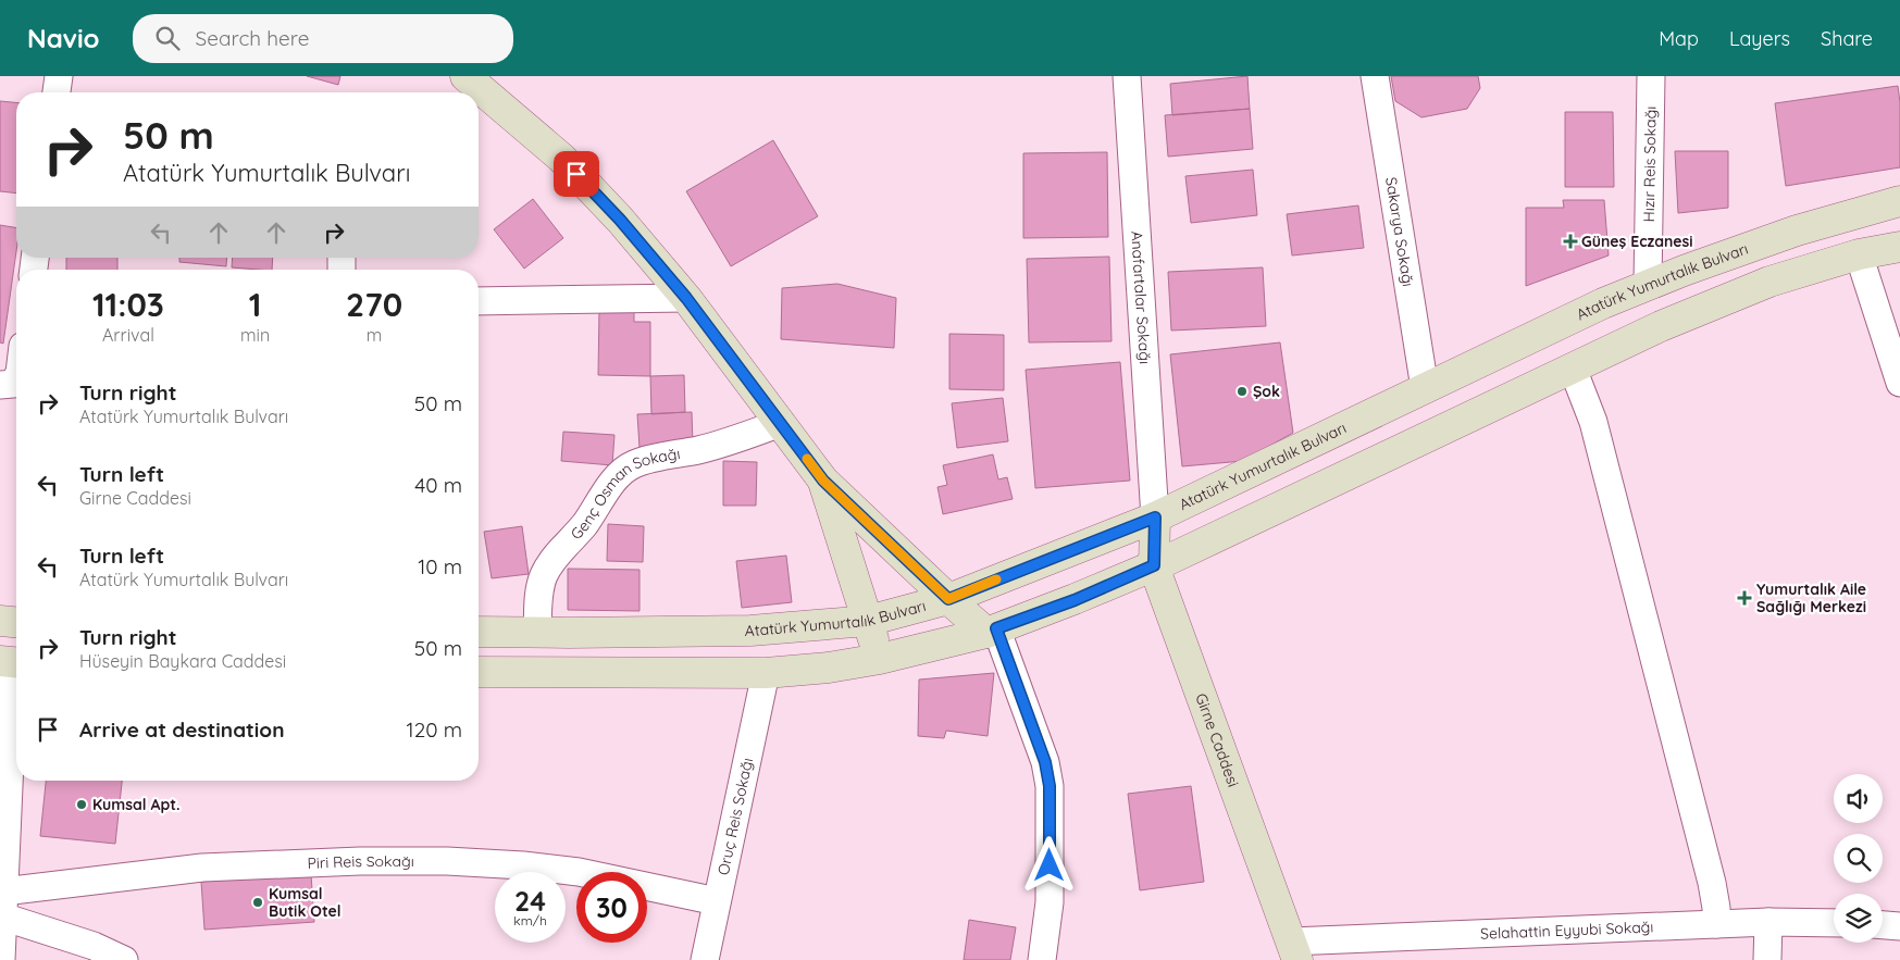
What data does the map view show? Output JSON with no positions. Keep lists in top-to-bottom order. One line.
{"streets":{"street":["Hızır Reis Sokağı","Sakarya Sokağı","Atatürk Yumurtalık Bulvarı","Anafartalar Sokağı","Genç Osman Sokağı","Girne Caddesi","Oruç Reis Sokağı","Piri Reis Sokağı","Selahattin Eyyubi Sokağı"]},"crossings":[["Hızır Reis Sokağı","Atatürk Yumurtalık Bulvarı"],["Sakarya Sokağı","Atatürk Yumurtalık Bulvarı"],["Atatürk Yumurtalık Bulvarı","Anafartalar Sokağı"],["Atatürk Yumurtalık Bulvarı","Genç Osman Sokağı"],["Atatürk Yumurtalık Bulvarı","Girne Caddesi"],["Anafartalar Sokağı","Girne Caddesi"],["Girne Caddesi","Selahattin Eyyubi Sokağı"],["Oruç Reis Sokağı","Piri Reis Sokağı"]],"places":{"health":["Güneş Eczanesi","Yumurtalık Aile Sağlığı Merkezi"],"other":["Şok","Kumsal Apt.","Kumsal Butik Otel"]},"page":{"header":"Navio","search":"Search here","nav":["Map","Layers","Share"],"turn":["50 m","Atatürk Yumurtalık Bulvarı"],"eta":["11:03","Arrival","1","min","270","m"],"list":[{"name":"Turn right","note":"Atatürk Yumurtalık Bulvarı","value":"50 m"},{"name":"Turn left","note":"Girne Caddesi","value":"40 m"},{"name":"Turn left","note":"Atatürk Yumurtalık Bulvarı","value":"10 m"},{"name":"Turn right","note":"Hüseyin Baykara Caddesi","value":"50 m"},{"name":"Arrive at destination","value":"120 m"}],"speed":"24 km/h","limit":"30"}}
